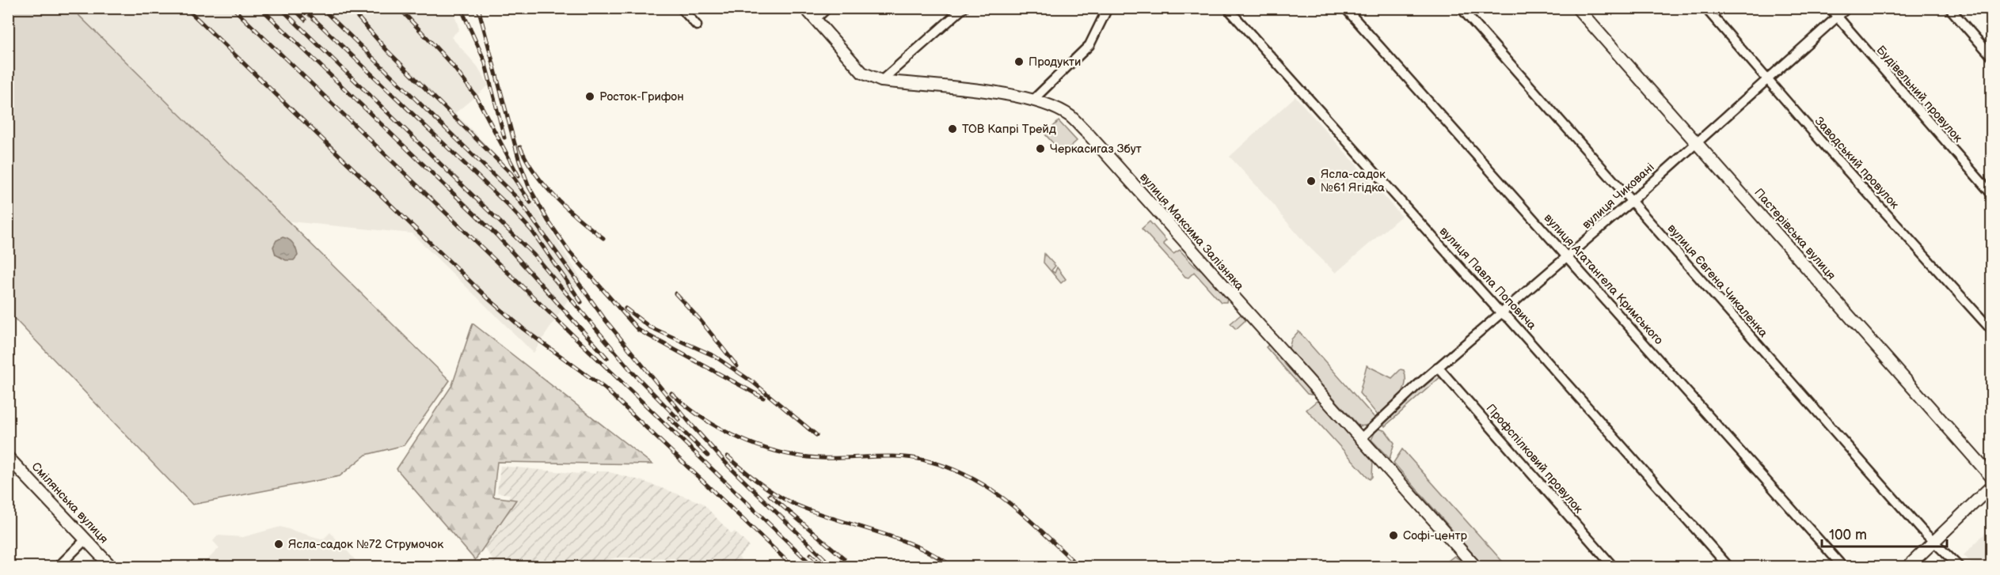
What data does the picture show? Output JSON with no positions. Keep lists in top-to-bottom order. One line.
{"streets":{"main road":["вулиця Максима Залізняка","Пастерівська вулиця","Смілянська вулиця"],"street":["Будівельний провулок","Заводський провулок","вулиця Чиковані","вулиця Павла Поповича","вулиця Агатангела Кримського","вулиця Євгена Чикаленка","Профспілковий провулок"]},"crossings":[["Будівельний провулок","вулиця Чиковані"],["Заводський провулок","вулиця Чиковані"],["вулиця Чиковані","вулиця Максима Залізняка"],["вулиця Чиковані","Пастерівська вулиця"],["вулиця Чиковані","вулиця Павла Поповича"],["вулиця Чиковані","вулиця Агатангела Кримського"],["вулиця Чиковані","вулиця Євгена Чикаленка"],["вулиця Чиковані","Профспілковий провулок"]],"places":["Продукти","Росток-Грифон","ТОВ Капрі Трейд","Черкасигаз Збут","Ясла-садок №61 Ягідка","Софі-центр","Ясла-садок №72 Струмочок"],"scale_bar":"100 m"}
